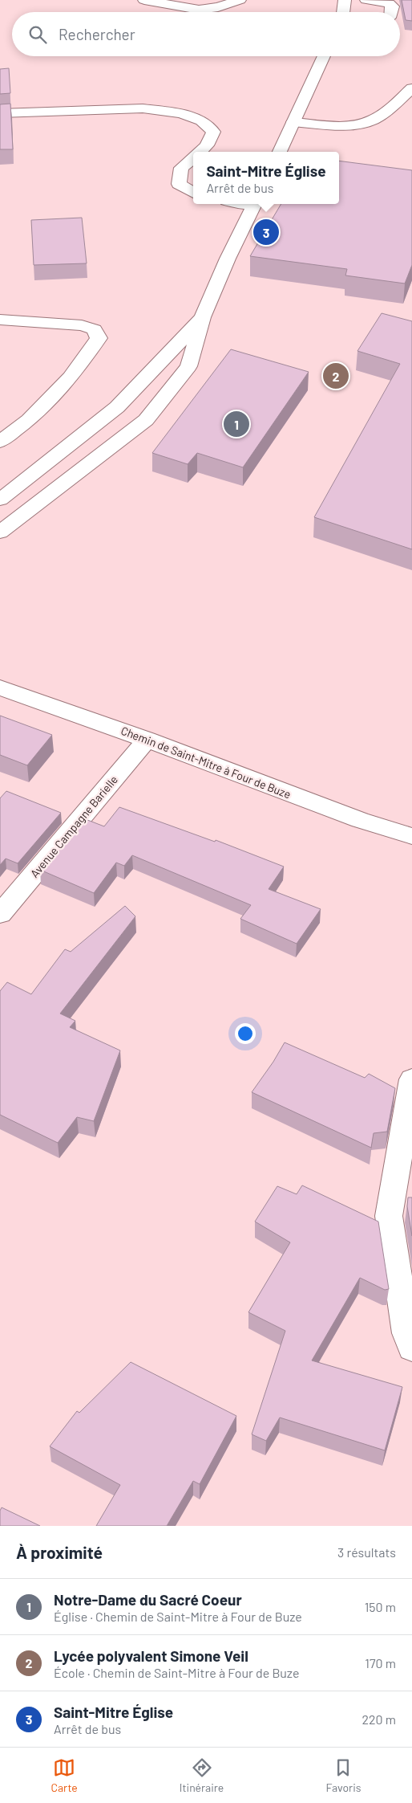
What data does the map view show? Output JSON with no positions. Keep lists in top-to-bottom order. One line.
{"streets":{"street":["Chemin de Saint-Mitre à Four de Buze","Avenue Campagne Barielle"]},"crossings":[["Chemin de Saint-Mitre à Four de Buze","Avenue Campagne Barielle"]],"page":{"search":"Rechercher","popup":["Saint-Mitre Église","Arrêt de bus"],"pins":["3","2","1"],"heading":["À proximité","3 résultats"],"list":[{"mark":"1","name":"Notre-Dame du Sacré Coeur","note":"Église · Chemin de Saint-Mitre à Four de Buze","value":"150 m"},{"mark":"2","name":"Lycée polyvalent Simone Veil","note":"École · Chemin de Saint-Mitre à Four de Buze","value":"170 m"},{"mark":"3","name":"Saint-Mitre Église","note":"Arrêt de bus","value":"220 m"}],"nav":["Carte","Itinéraire","Favoris"]}}
